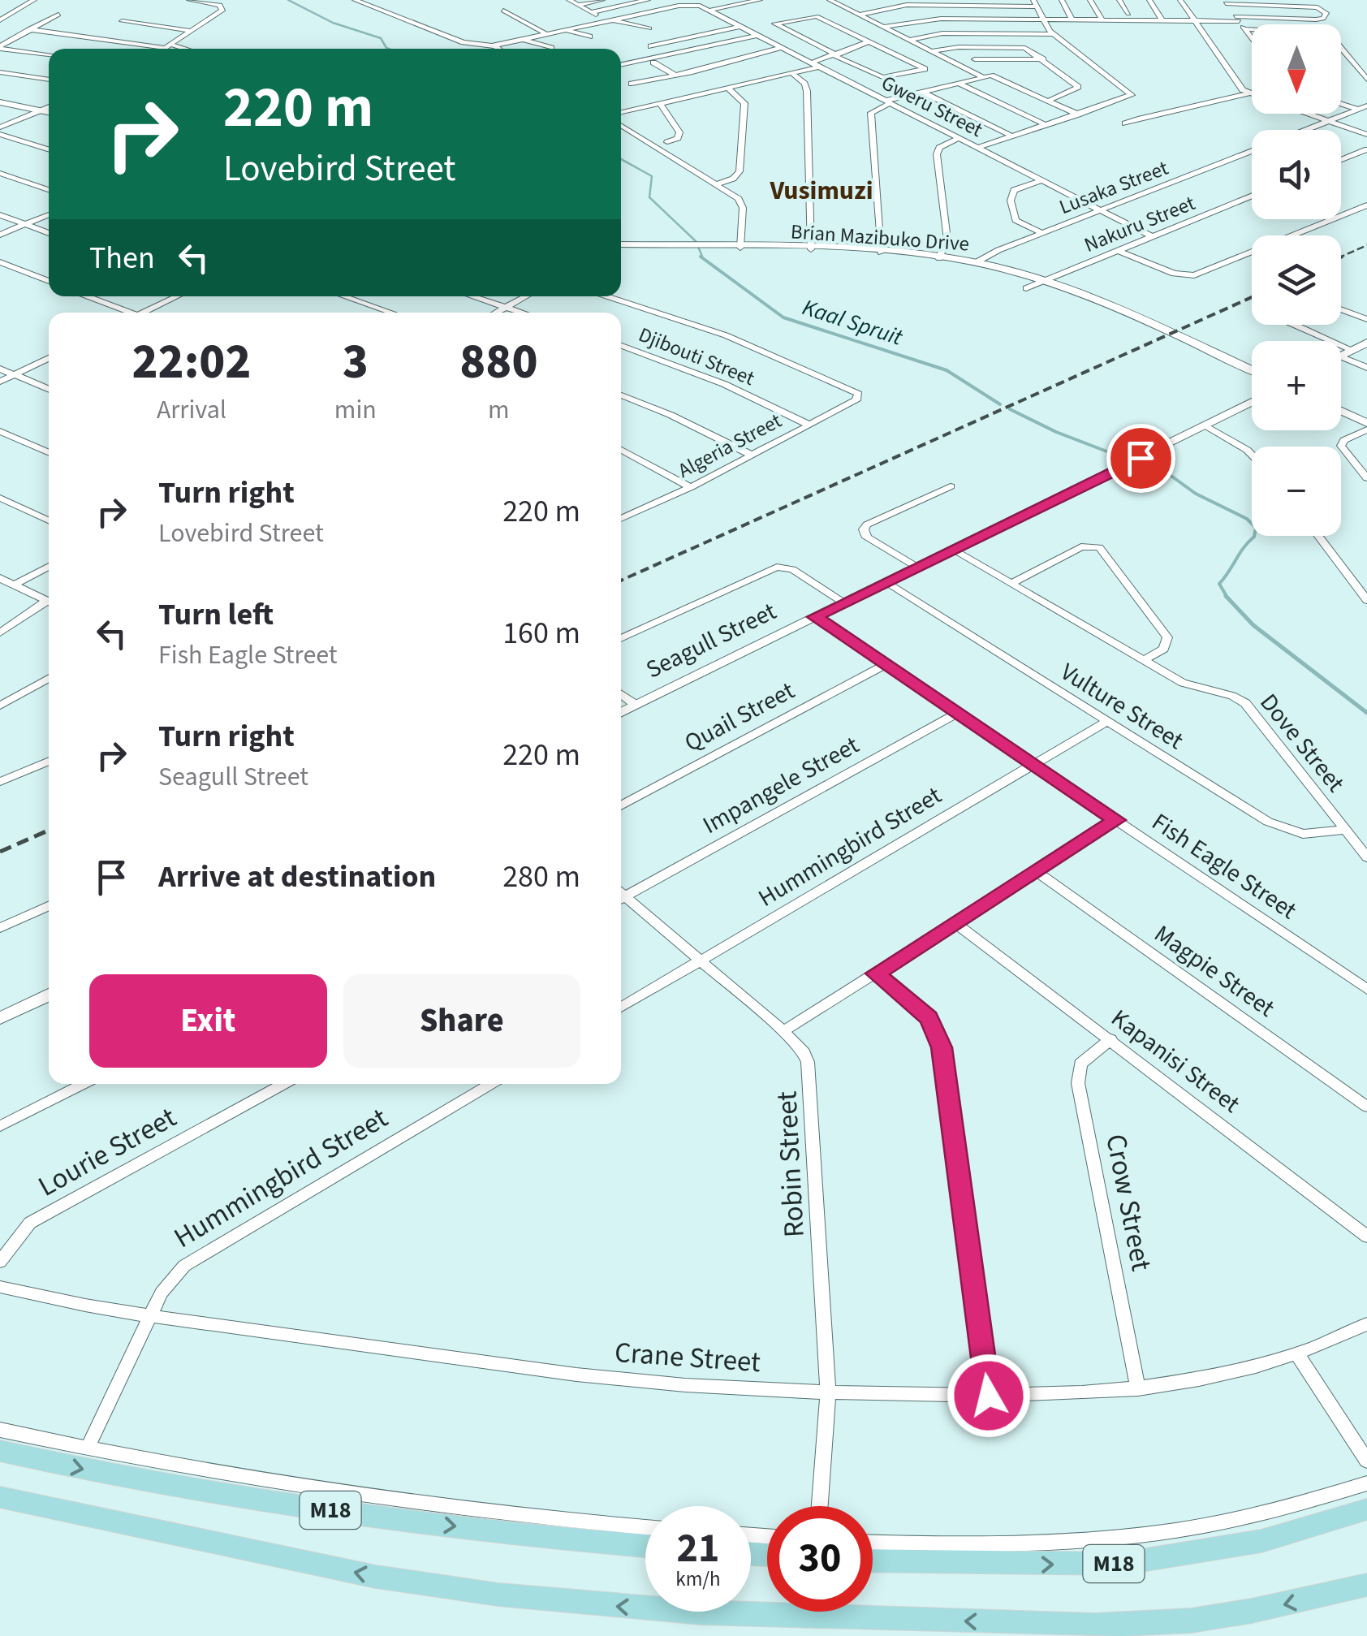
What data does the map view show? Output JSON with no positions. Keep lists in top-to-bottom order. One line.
{"streets":{"main road":["M18"],"street":["Gweru Street","Lusaka Street","Nakuru Street","Brian Mazibuko Drive","Djibouti Street","Algeria Street","Seagull Street","Vulture Street","Quail Street","Dove Street","Impangele Street","Hummingbird Street","Fish Eagle Street","Magpie Street","Kapanisi Street","Lourie Street","Robin Street","Crow Street","Crane Street"]},"crossings":[["Gweru Street","Lusaka Street"],["Gweru Street","Nakuru Street"],["Lusaka Street","Brian Mazibuko Drive"],["Nakuru Street","Brian Mazibuko Drive"],["Djibouti Street","Algeria Street"],["Seagull Street","Vulture Street"],["Seagull Street","Dove Street"],["Seagull Street","Fish Eagle Street"],["Vulture Street","Dove Street"],["Vulture Street","Hummingbird Street"],["Quail Street","Fish Eagle Street"],["Impangele Street","Fish Eagle Street"],["Hummingbird Street","Fish Eagle Street"],["Hummingbird Street","Robin Street"],["Hummingbird Street","Crane Street"],["Kapanisi Street","Crow Street"],["Robin Street","Crane Street"],["Crow Street","Crane Street"]],"districts":["Vusimuzi"],"water":["Kaal Spruit"],"north":"bottom","page":{"map_buttons":["+","−"],"turn":["220 m","Lovebird Street"],"then":"Then","eta":["22:02","Arrival","3","min","880","m"],"list":[{"name":"Turn right","note":"Lovebird Street","value":"220 m"},{"name":"Turn left","note":"Fish Eagle Street","value":"160 m"},{"name":"Turn right","note":"Seagull Street","value":"220 m"},{"name":"Arrive at destination","value":"280 m"}],"buttons":["Exit","Share"],"speed":"21 km/h","limit":"30"}}
